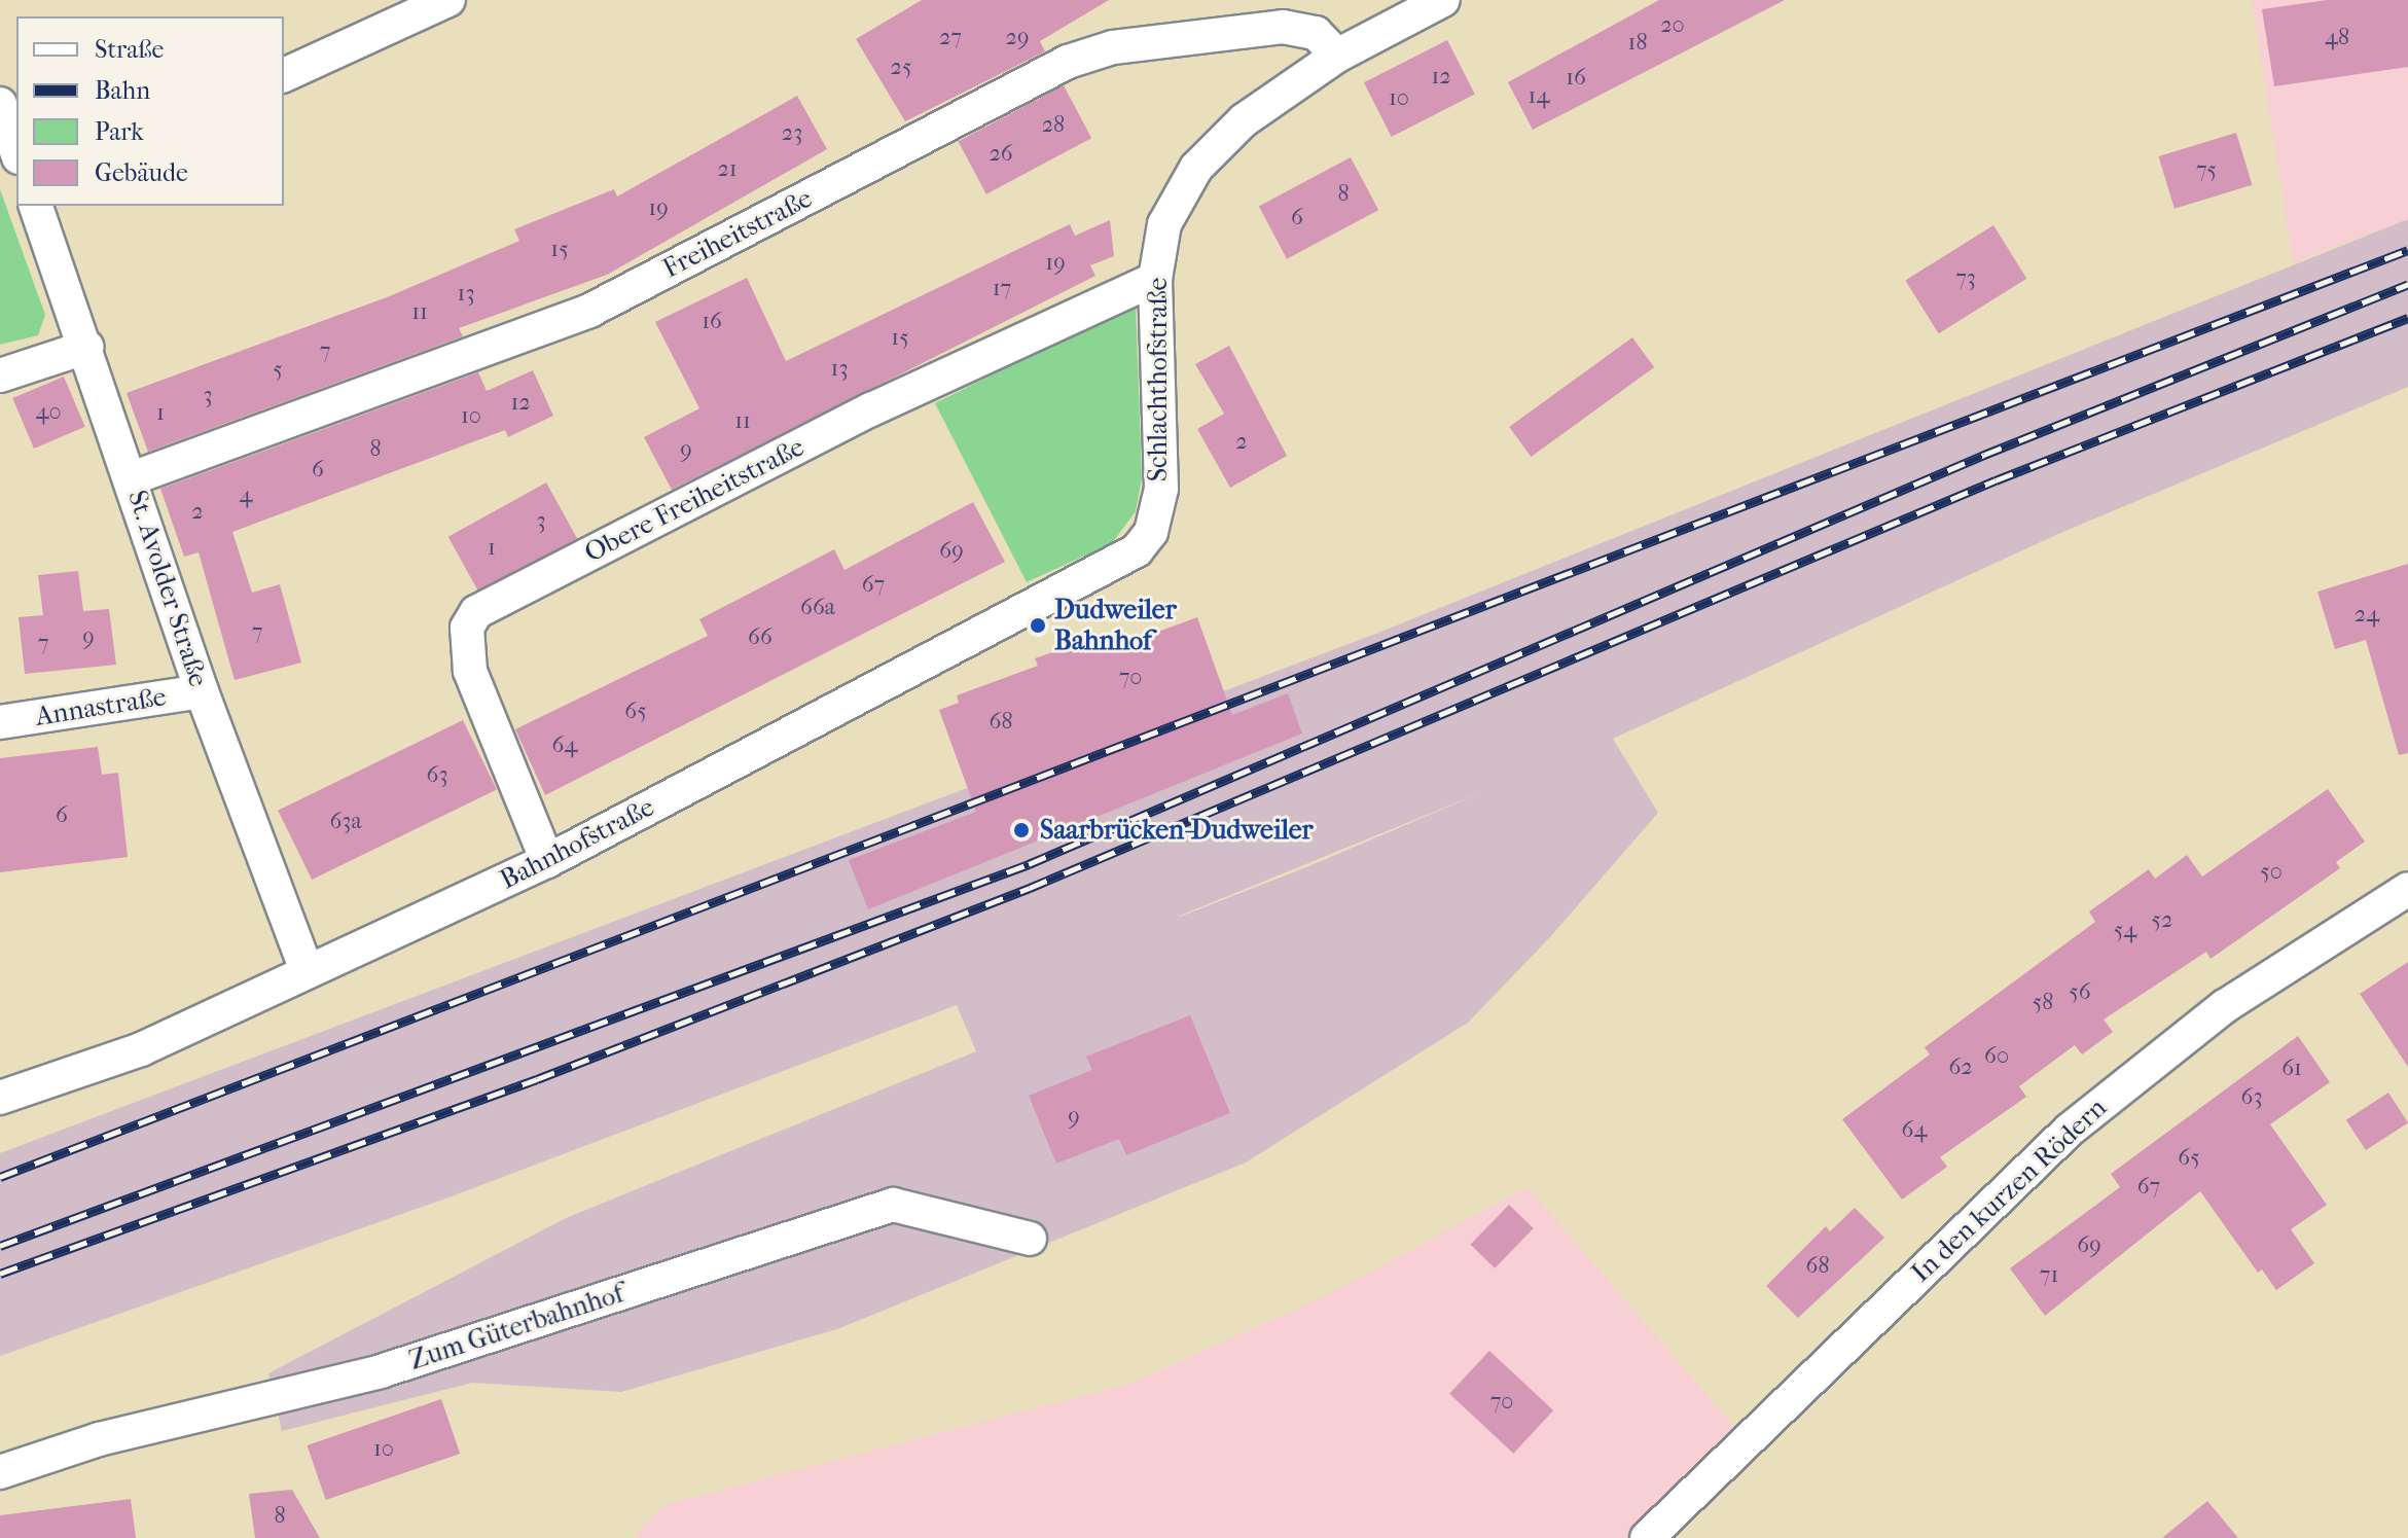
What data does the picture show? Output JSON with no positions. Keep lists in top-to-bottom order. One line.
{"streets":{"street":["Freiheitstraße","Schlachthofstraße","Obere Freiheitstraße","St. Avolder Straße","Annastraße","Bahnhofstraße","In den kurzen Rödern","Zum Güterbahnhof"]},"crossings":[["Freiheitstraße","Schlachthofstraße"],["Freiheitstraße","St. Avolder Straße"],["Schlachthofstraße","Obere Freiheitstraße"],["Schlachthofstraße","Bahnhofstraße"],["Obere Freiheitstraße","Bahnhofstraße"],["St. Avolder Straße","Annastraße"],["St. Avolder Straße","Bahnhofstraße"]],"places":["Dudweiler Bahnhof","Saarbrücken-Dudweiler"],"house_numbers":["20","27","29","48","18","25","12","16","14","10","28","23","26","21","75","8","19","6","15","19","73","17","13","11","16","15","7","13","5","3","12","40","1","10","11","2","8","9","6","4","2","3","1","69","67","66a","24","7","9","66","7","70","65","68","64","63","6","63a","50","52","54","56","58","60","62","61","63","9","64","65","67","69","68","71","70","10","8"],"legend":["Straße","Bahn","Park","Gebäude"]}
